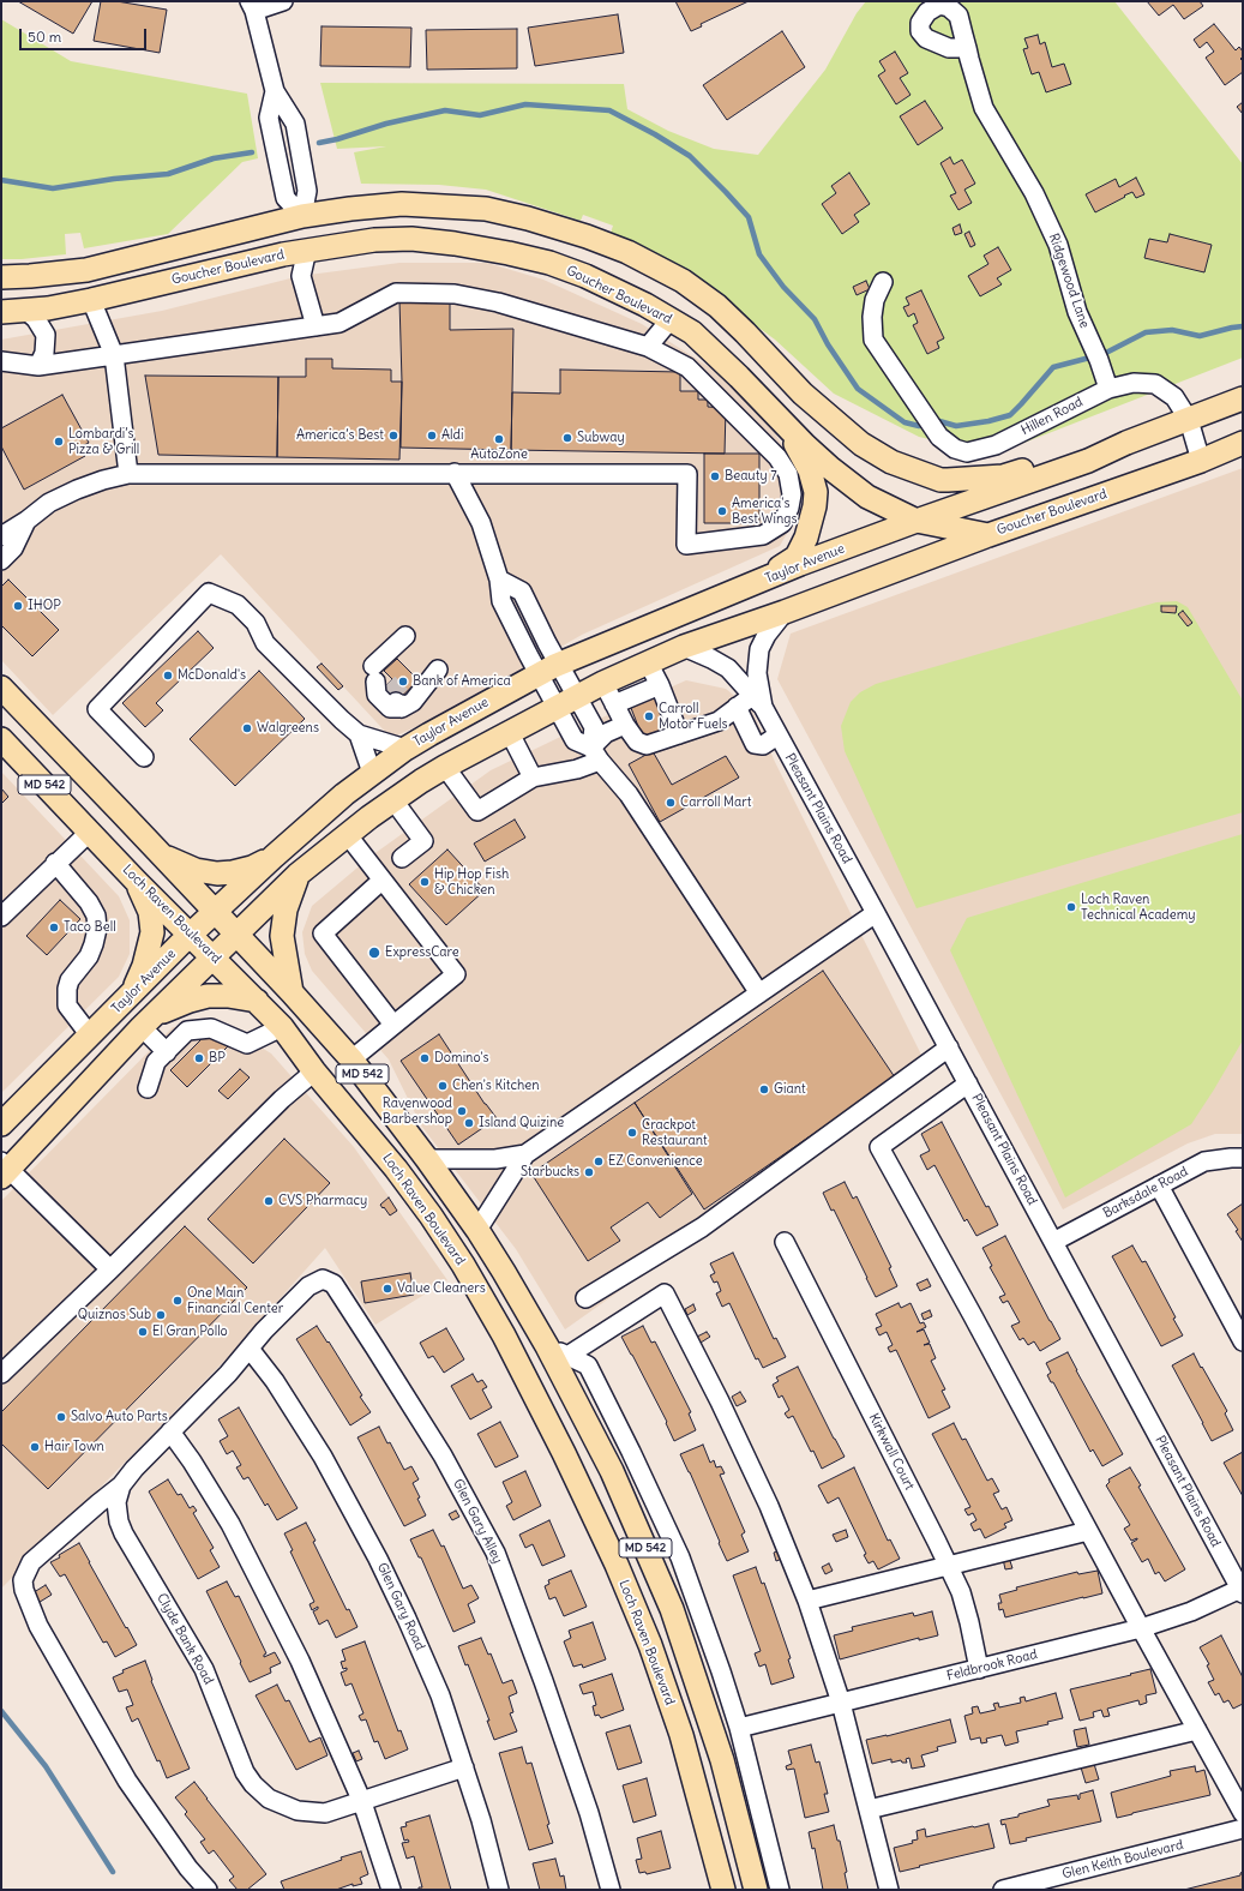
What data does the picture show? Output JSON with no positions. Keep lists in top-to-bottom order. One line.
{"streets":{"main road":["Goucher Boulevard","Taylor Avenue","MD 542","Loch Raven Boulevard"],"street":["Ridgewood Lane","Hillen Road","Pleasant Plains Road","Barksdale Road","Kirkwall Court","Glen Gary Alley","Glen Gary Road","Clyde Bank Road","Feldbrook Road","Glen Keith Boulevard"]},"crossings":[["Goucher Boulevard","Taylor Avenue"],["Ridgewood Lane","Hillen Road"],["Taylor Avenue","MD 542"],["Taylor Avenue","Loch Raven Boulevard"],["Pleasant Plains Road","Barksdale Road"],["Pleasant Plains Road","Feldbrook Road"],["Kirkwall Court","Feldbrook Road"],["Glen Gary Alley","Glen Gary Road"],["Glen Gary Alley","Clyde Bank Road"],["Glen Gary Road","Clyde Bank Road"]],"places":["America’s Best","Aldi","Subway","AutoZone","Lombardi’s Pizza & Grill","Beauty 7","America's Best Wings","IHOP","McDonald's","Bank of America","Carroll Motor Fuels","Walgreens","Carroll Mart","Hip Hop Fish & Chicken","Loch Raven Technical Academy","Taco Bell","ExpressCare","BP","Domino's","Chen's Kitchen","Giant","Ravenwood Barbershop","Island Quizine","Crackpot Restaurant","EZ Convenience","Starbucks","CVS Pharmacy","Value Cleaners","One Main Financial Center","Quiznos Sub","El Gran Pollo","Salvo Auto Parts","Hair Town"],"scale_bar":"50 m"}
